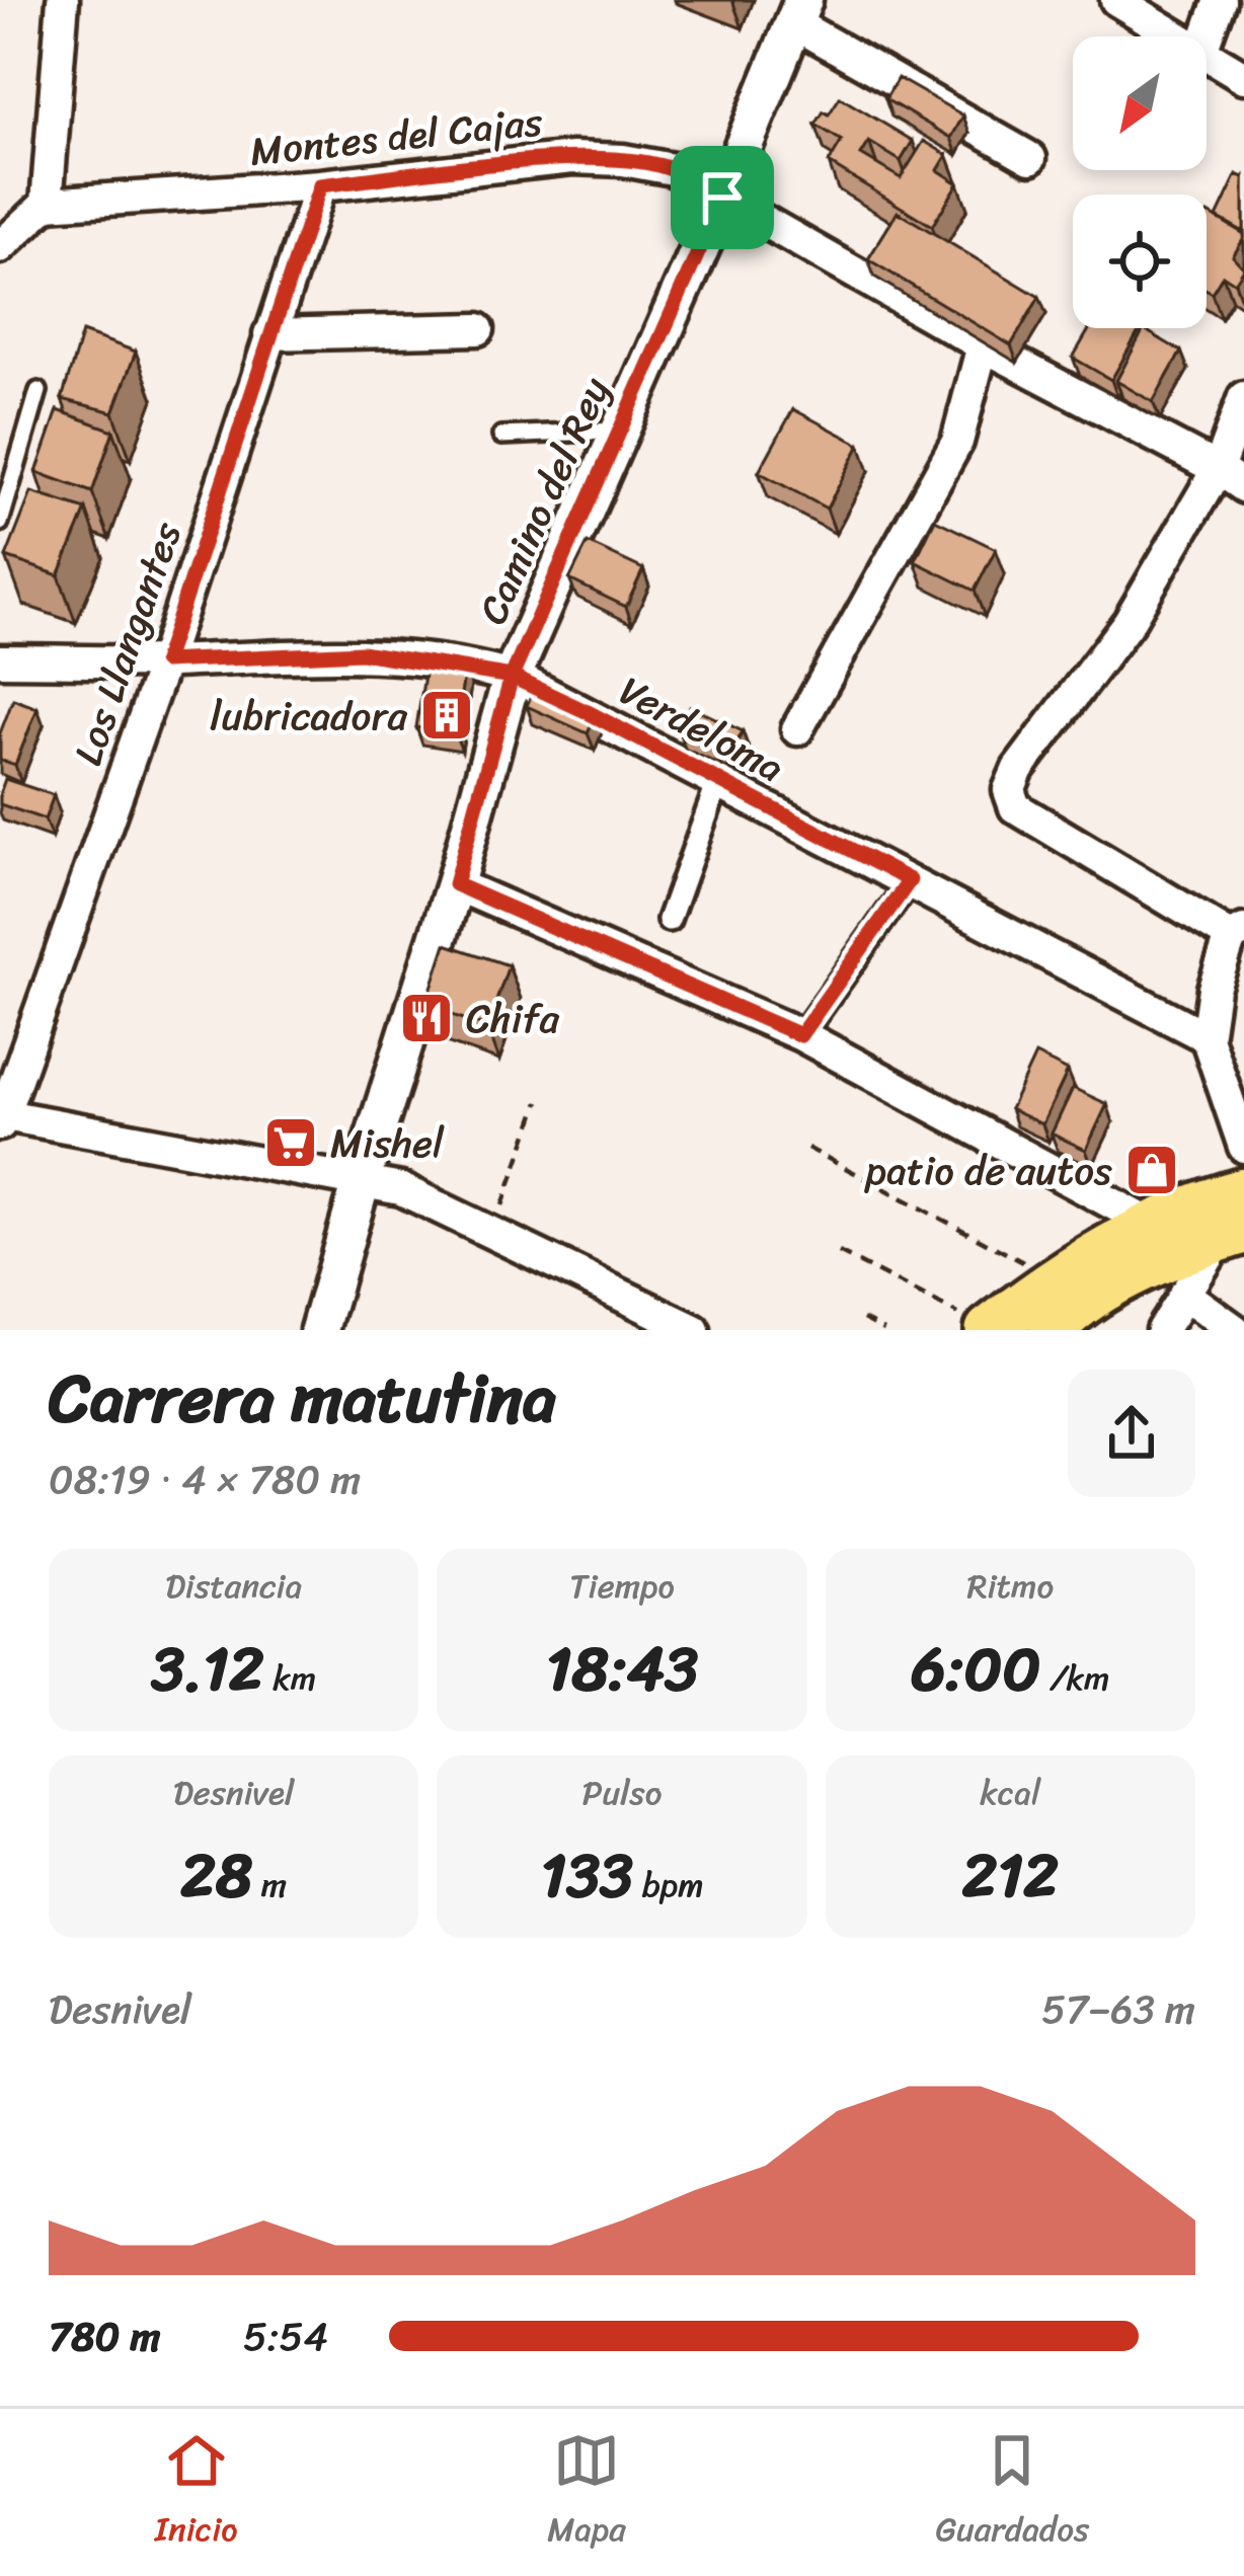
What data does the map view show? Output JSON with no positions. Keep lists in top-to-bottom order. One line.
{"streets":{"street":["Montes del Cajas","Camino del Rey","Los Llangantes","Verdeloma"]},"crossings":[["Montes del Cajas","Camino del Rey"],["Montes del Cajas","Los Llangantes"],["Camino del Rey","Verdeloma"],["Los Llangantes","Verdeloma"]],"places":{"building":["lubricadora"],"restaurant":["Chifa"],"supermarket":["Mishel"],"shop":["patio de autos"]},"north":"bottom left","page":{"heading":["Carrera matutina","08:19 · 4 × 780 m"],"stats":[["Distancia","3.12 km"],["Tiempo","18:43"],["Ritmo","6:00 /km"],["Desnivel","28 m"],["Pulso","133 bpm"],["kcal","212"]],"chart":["Desnivel","57–63 m"],"list":[{"name":"780 m","note":"5:54"}],"tabs":["Inicio","Mapa","Guardados"]}}
